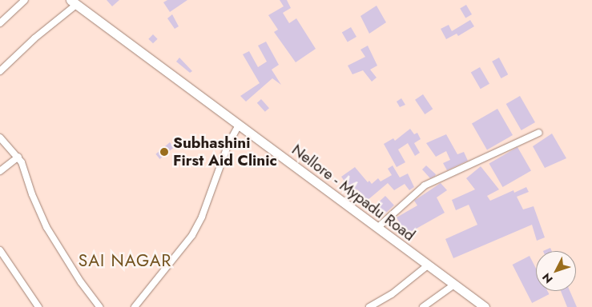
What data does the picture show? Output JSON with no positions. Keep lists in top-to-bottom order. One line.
{"streets":{"main road":["Nellore - Mypadu Road"]},"districts":["SAI NAGAR"],"places":["Subhashini First Aid Clinic"],"north":"bottom left"}
